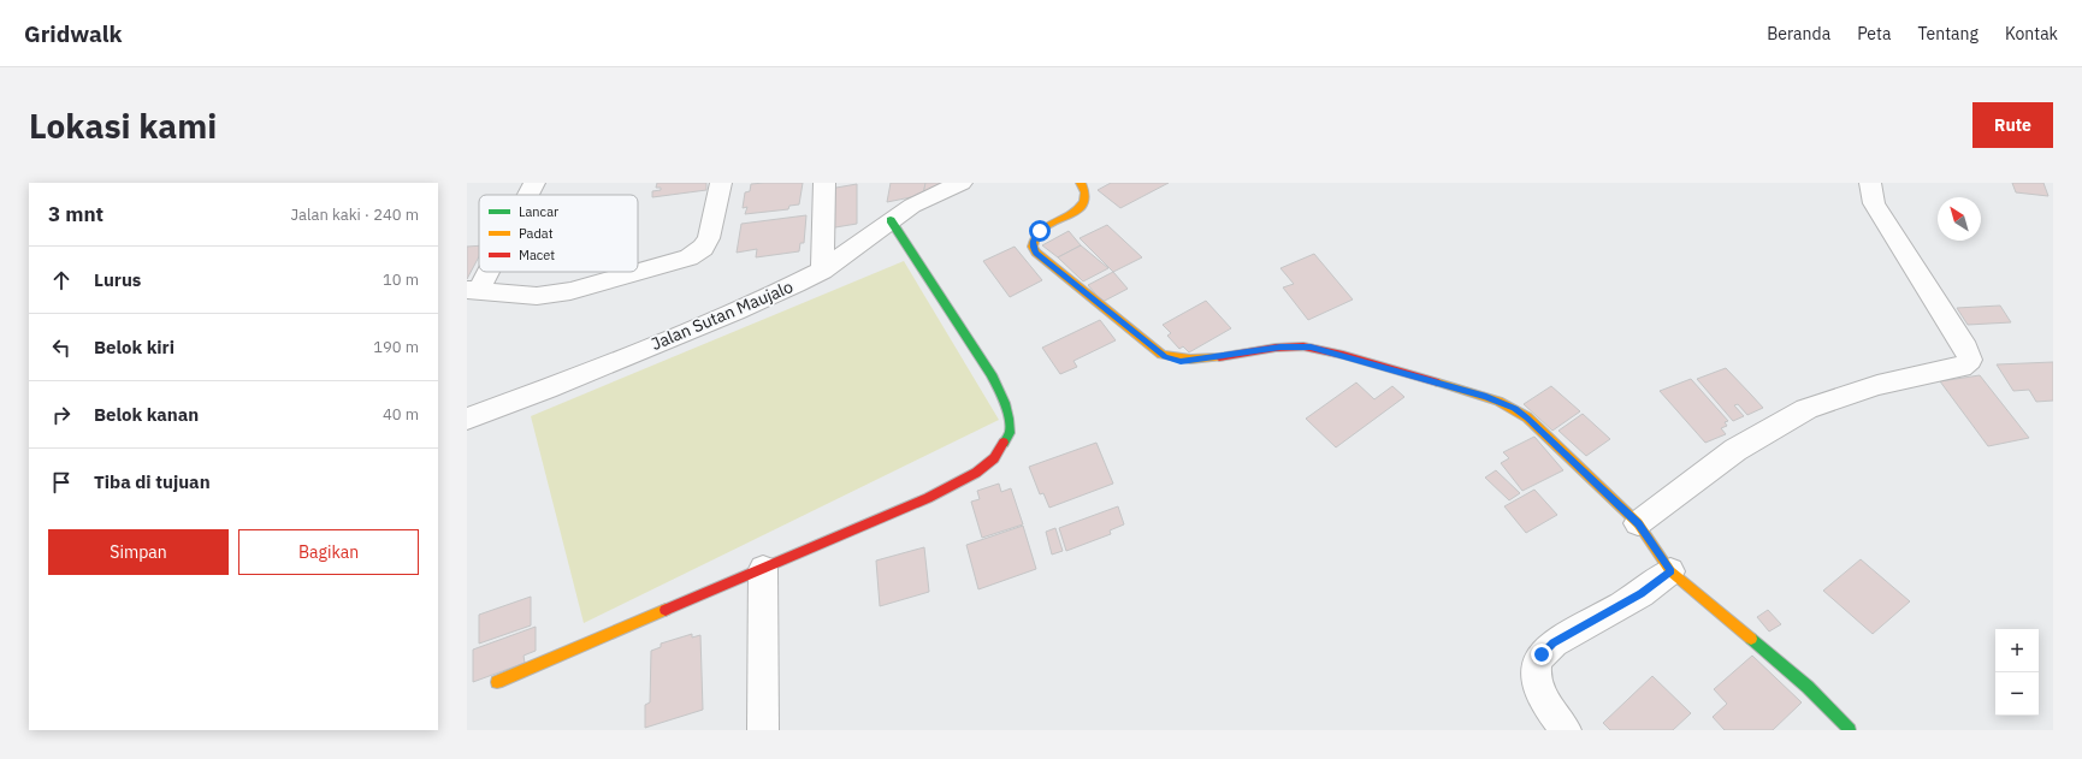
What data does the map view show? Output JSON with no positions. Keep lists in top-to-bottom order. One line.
{"streets":{"street":["Jalan Sutan Maujalo"]},"legend":["Lancar","Padat","Macet"],"north":"top left","page":{"header":"Gridwalk","nav":["Beranda","Peta","Tentang","Kontak"],"buttons":["Rute",["Simpan","Bagikan"]],"title":"Lokasi kami","heading":["3 mnt","Jalan kaki · 240 m"],"list":[["Lurus","10 m"],["Belok kiri","190 m"],["Belok kanan","40 m"],"Tiba di tujuan"],"map_buttons":["+","−"]}}
